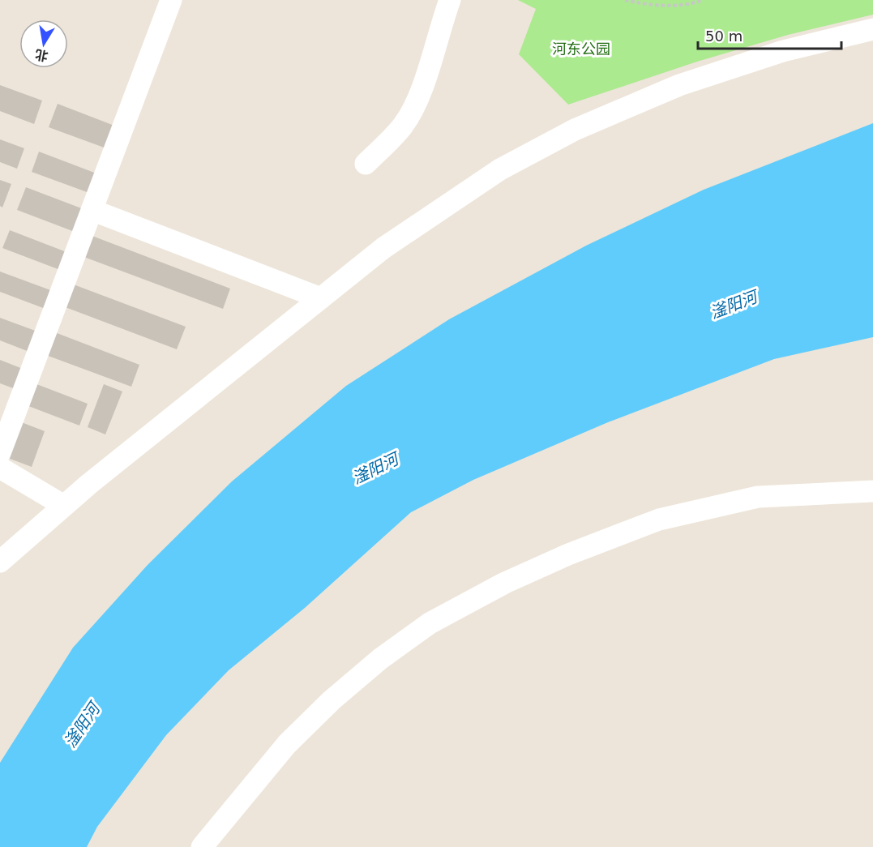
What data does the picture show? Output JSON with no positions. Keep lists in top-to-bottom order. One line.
{"water":["滏阳河"],"parks":["河东公园"],"scale_bar":"50 m","north":"bottom"}
